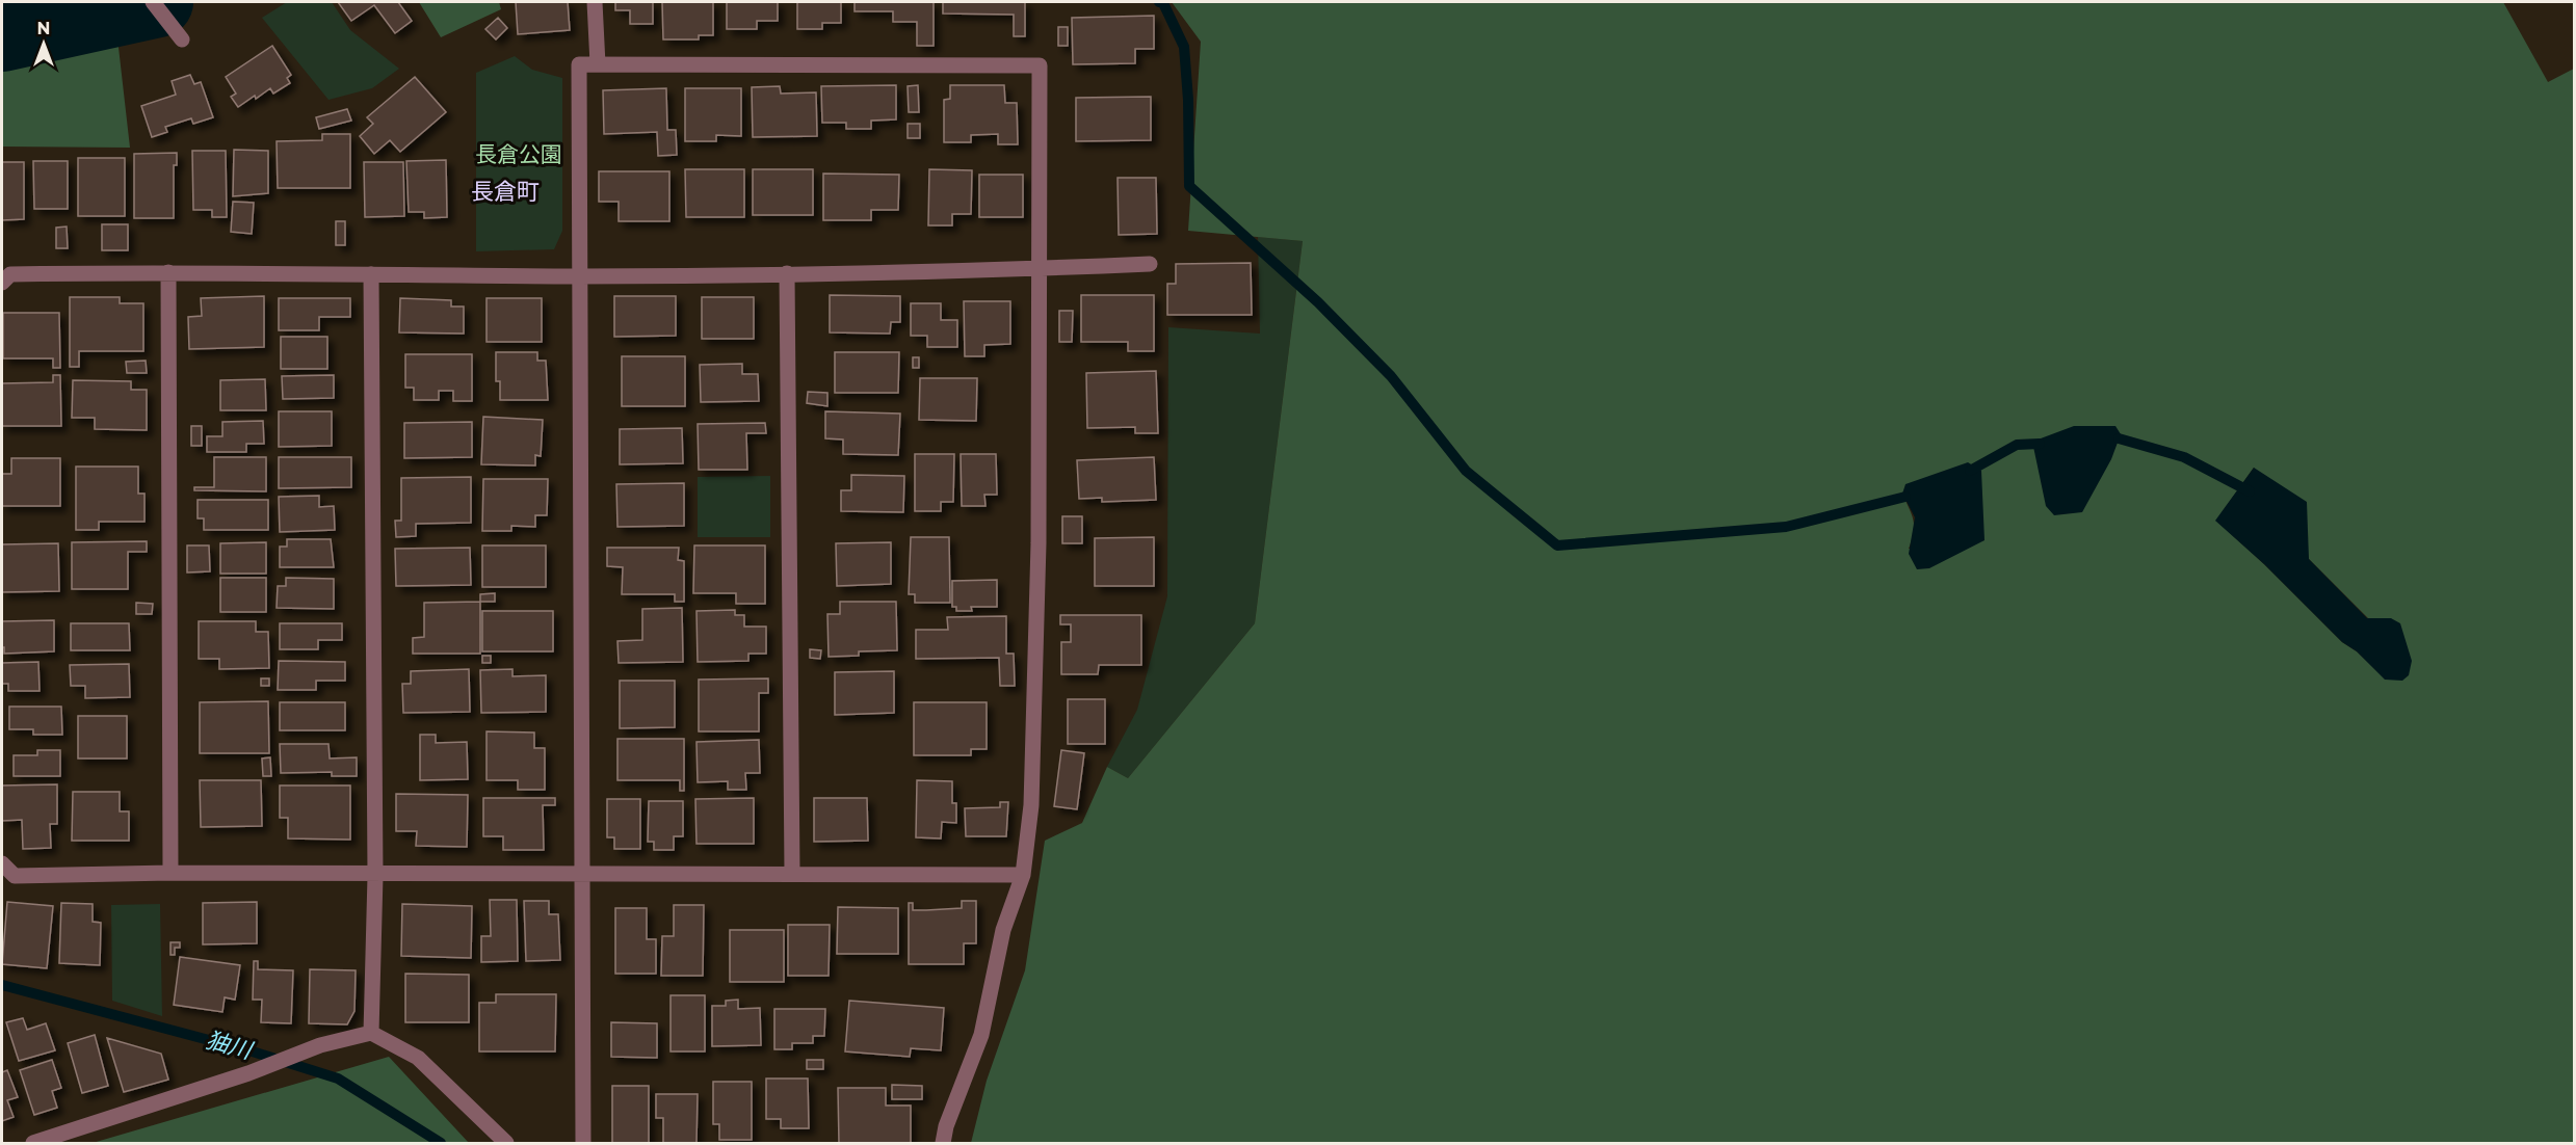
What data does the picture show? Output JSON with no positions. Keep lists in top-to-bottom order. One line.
{"districts":["長倉町"],"water":["㹨川"],"parks":["長倉公園"],"north":"top"}
